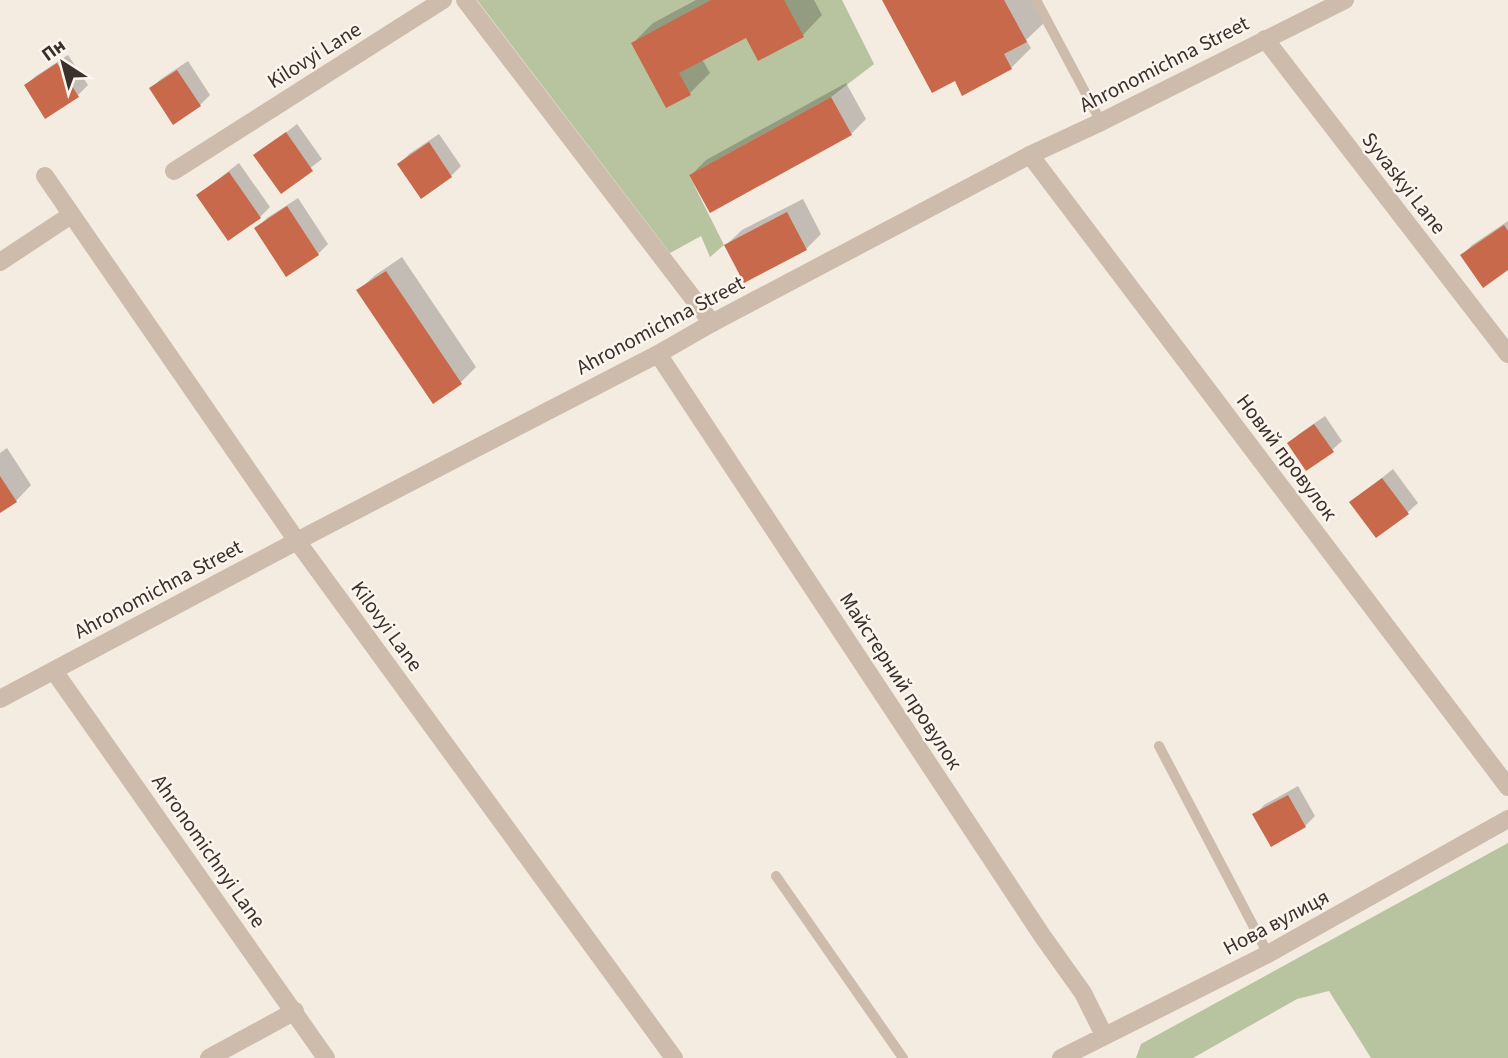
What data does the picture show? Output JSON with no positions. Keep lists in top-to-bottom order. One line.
{"streets":{"street":["Kilovyi Lane","Ahronomichna Street","Syvaskyi Lane","Новий провулок","Майстерний провулок","Ahronomichnyi Lane","Нова вулиця"]},"crossings":[["Kilovyi Lane","Ahronomichna Street"],["Ahronomichna Street","Syvaskyi Lane"],["Ahronomichna Street","Новий провулок"],["Ahronomichna Street","Майстерний провулок"],["Ahronomichna Street","Ahronomichnyi Lane"],["Майстерний провулок","Нова вулиця"]],"north":"top left"}
